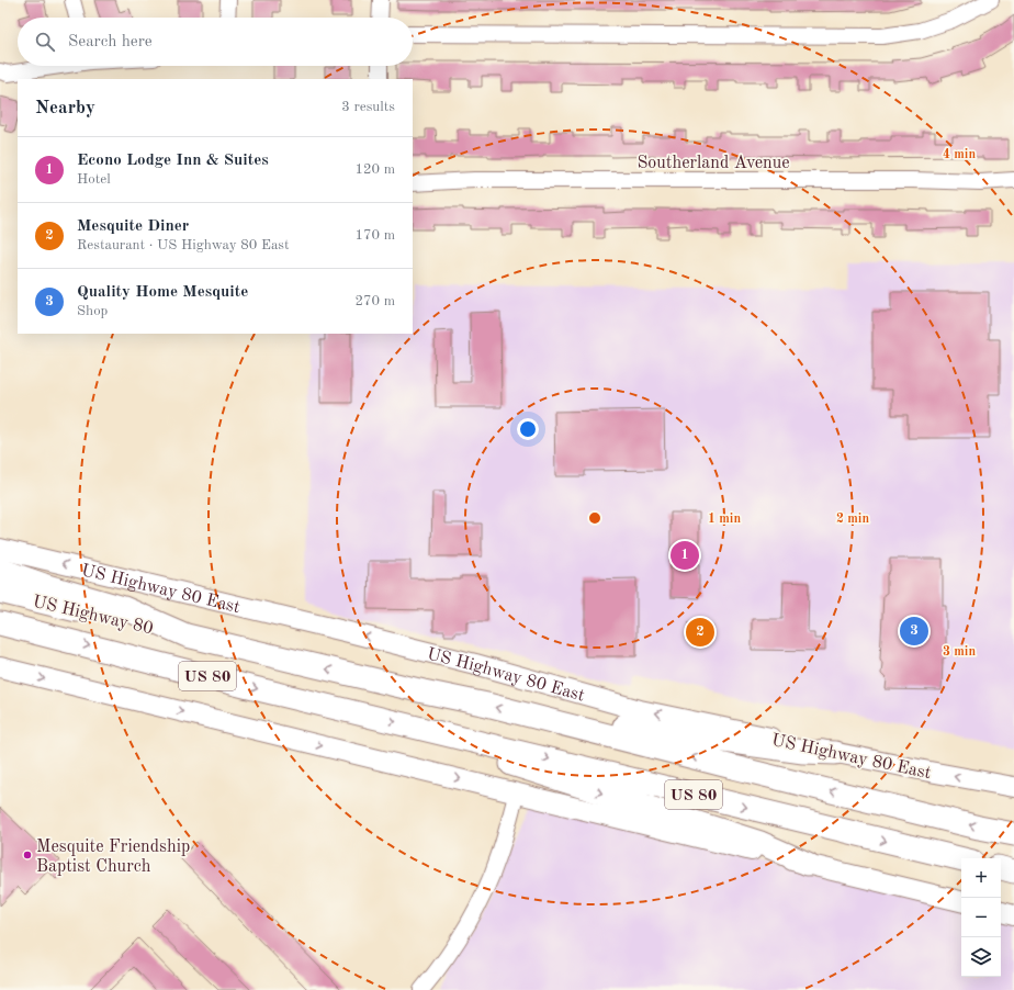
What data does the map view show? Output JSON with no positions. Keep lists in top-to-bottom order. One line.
{"streets":{"highway":["US Highway 80","US 80"],"main road":["US Highway 80 East"],"street":["Southerland Avenue"]},"crossings":[["US Highway 80","US 80"]],"places":["Mesquite Friendship Baptist Church"],"page":{"search":"Search here","heading":["Nearby","3 results"],"list":[{"mark":"1","name":"Econo Lodge Inn & Suites","note":"Hotel","value":"120 m"},{"mark":"2","name":"Mesquite Diner","note":"Restaurant · US Highway 80 East","value":"170 m"},{"mark":"3","name":"Quality Home Mesquite","note":"Shop","value":"270 m"}],"pins":["1","3","2"],"map_buttons":["+","−"]},"rings":["4 min","1 min","2 min","3 min"]}
